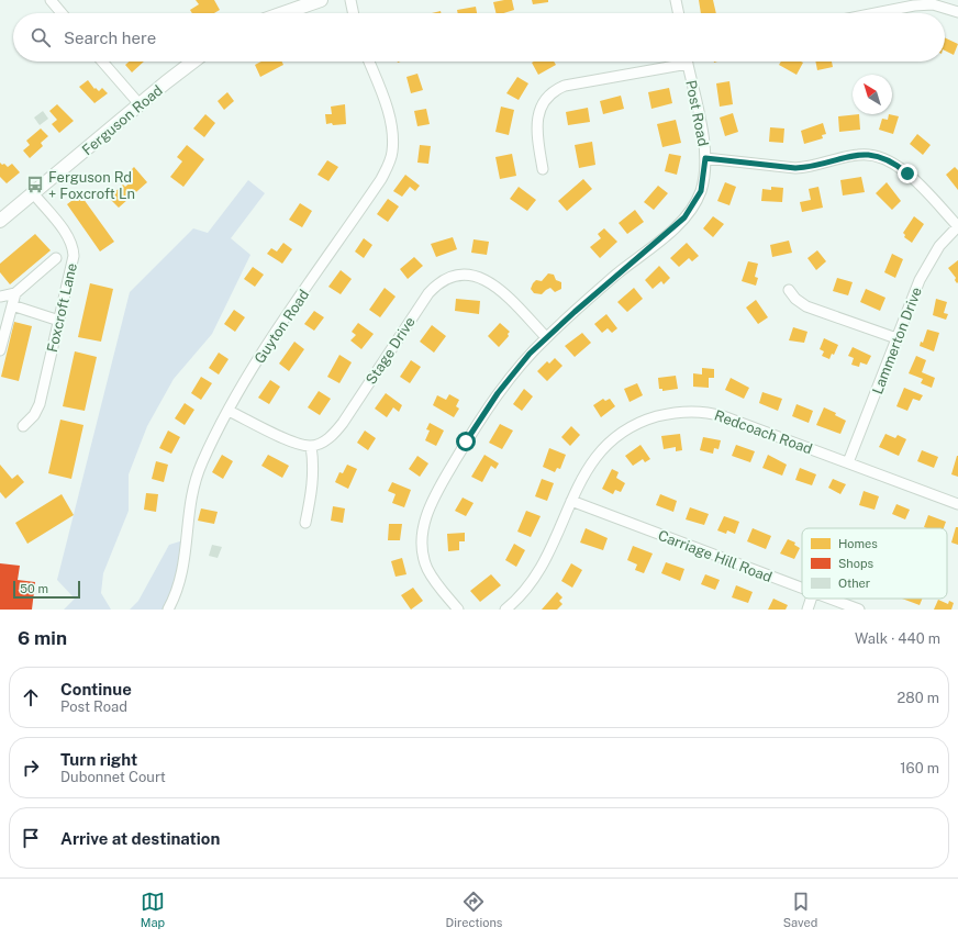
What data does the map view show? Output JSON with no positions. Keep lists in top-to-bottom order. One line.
{"streets":{"street":["Post Road","Ferguson Road","Foxcroft Lane","Guyton Road","Lammerton Drive","Stage Drive","Redcoach Road","Carriage Hill Road"]},"crossings":[["Post Road","Stage Drive"],["Ferguson Road","Foxcroft Lane"],["Lammerton Drive","Redcoach Road"],["Redcoach Road","Carriage Hill Road"]],"places":{"bus stop":["Ferguson Rd + Foxcroft Ln"]},"legend":["Homes","Shops","Other"],"scale_bar":"50 m","north":"top left","page":{"search":"Search here","scale":"50 m","heading":["6 min","Walk · 440 m"],"list":[["Continue","Post Road","280 m"],["Turn right","Dubonnet Court","160 m"],"Arrive at destination"],"nav":["Map","Directions","Saved"]}}
